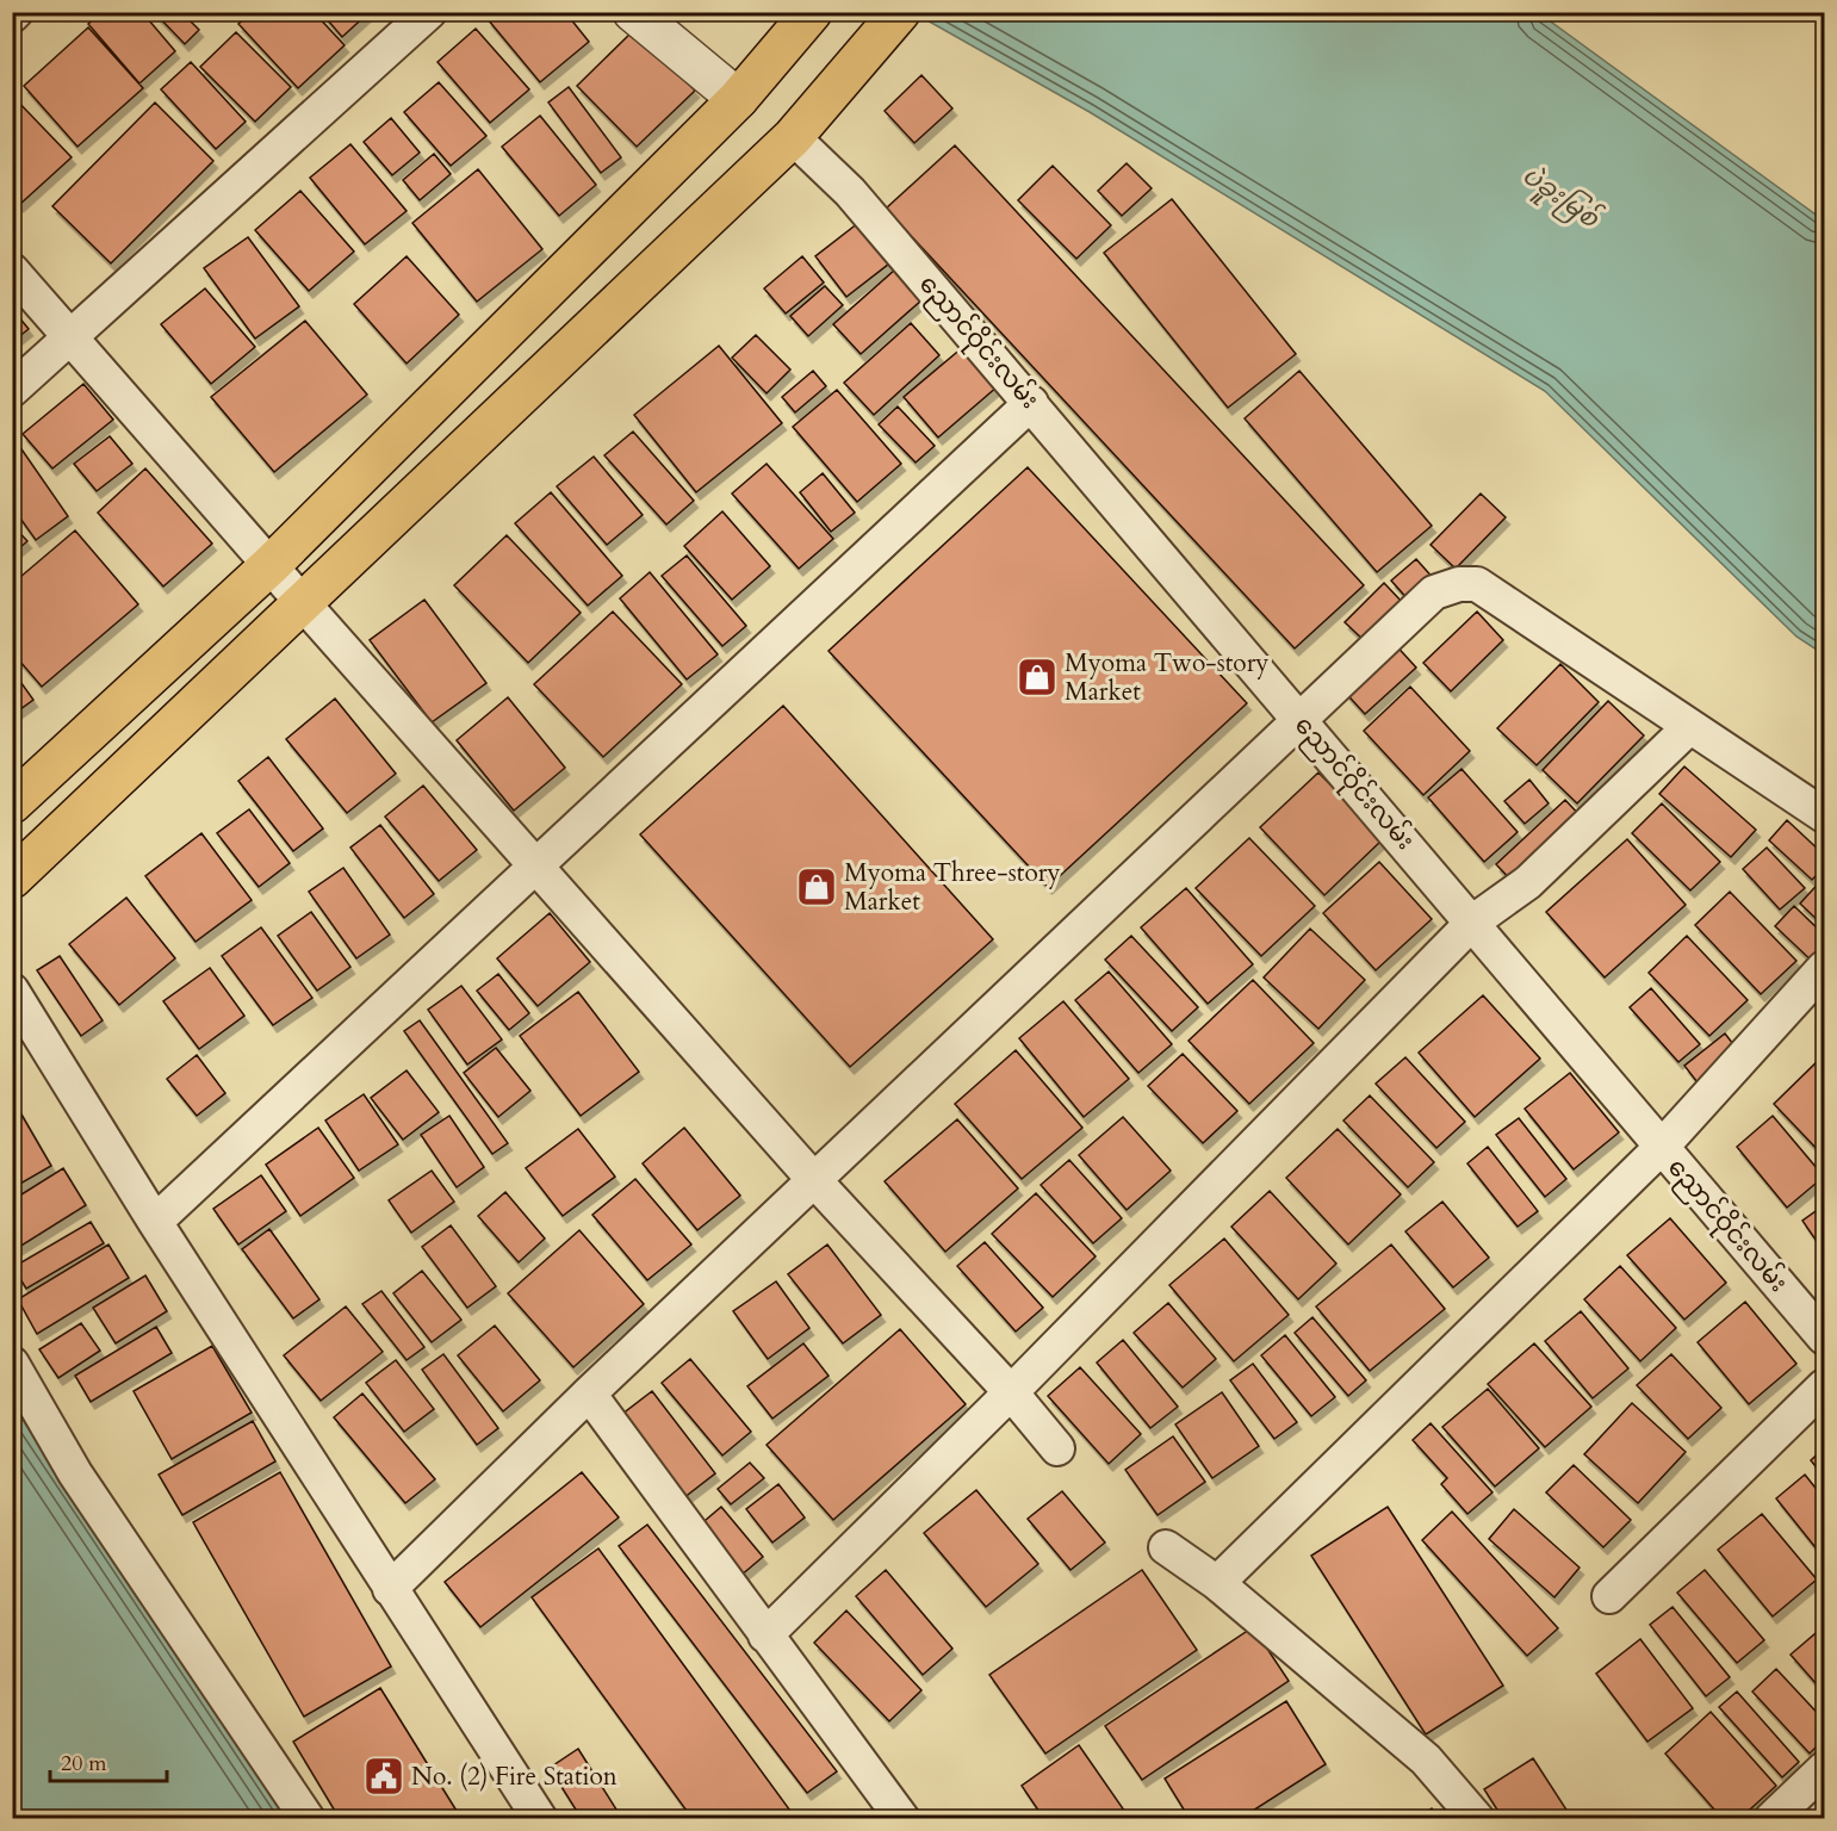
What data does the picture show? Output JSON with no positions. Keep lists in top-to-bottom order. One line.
{"streets":{"street":["ညောင်ဝိုင်းလမ်း"]},"water":["ပဲခူးမြစ်"],"places":{"shop":["Myoma Two-story Market","Myoma Three-story Market"],"public building":["No. (2) Fire Station"]},"scale_bar":"20 m"}
